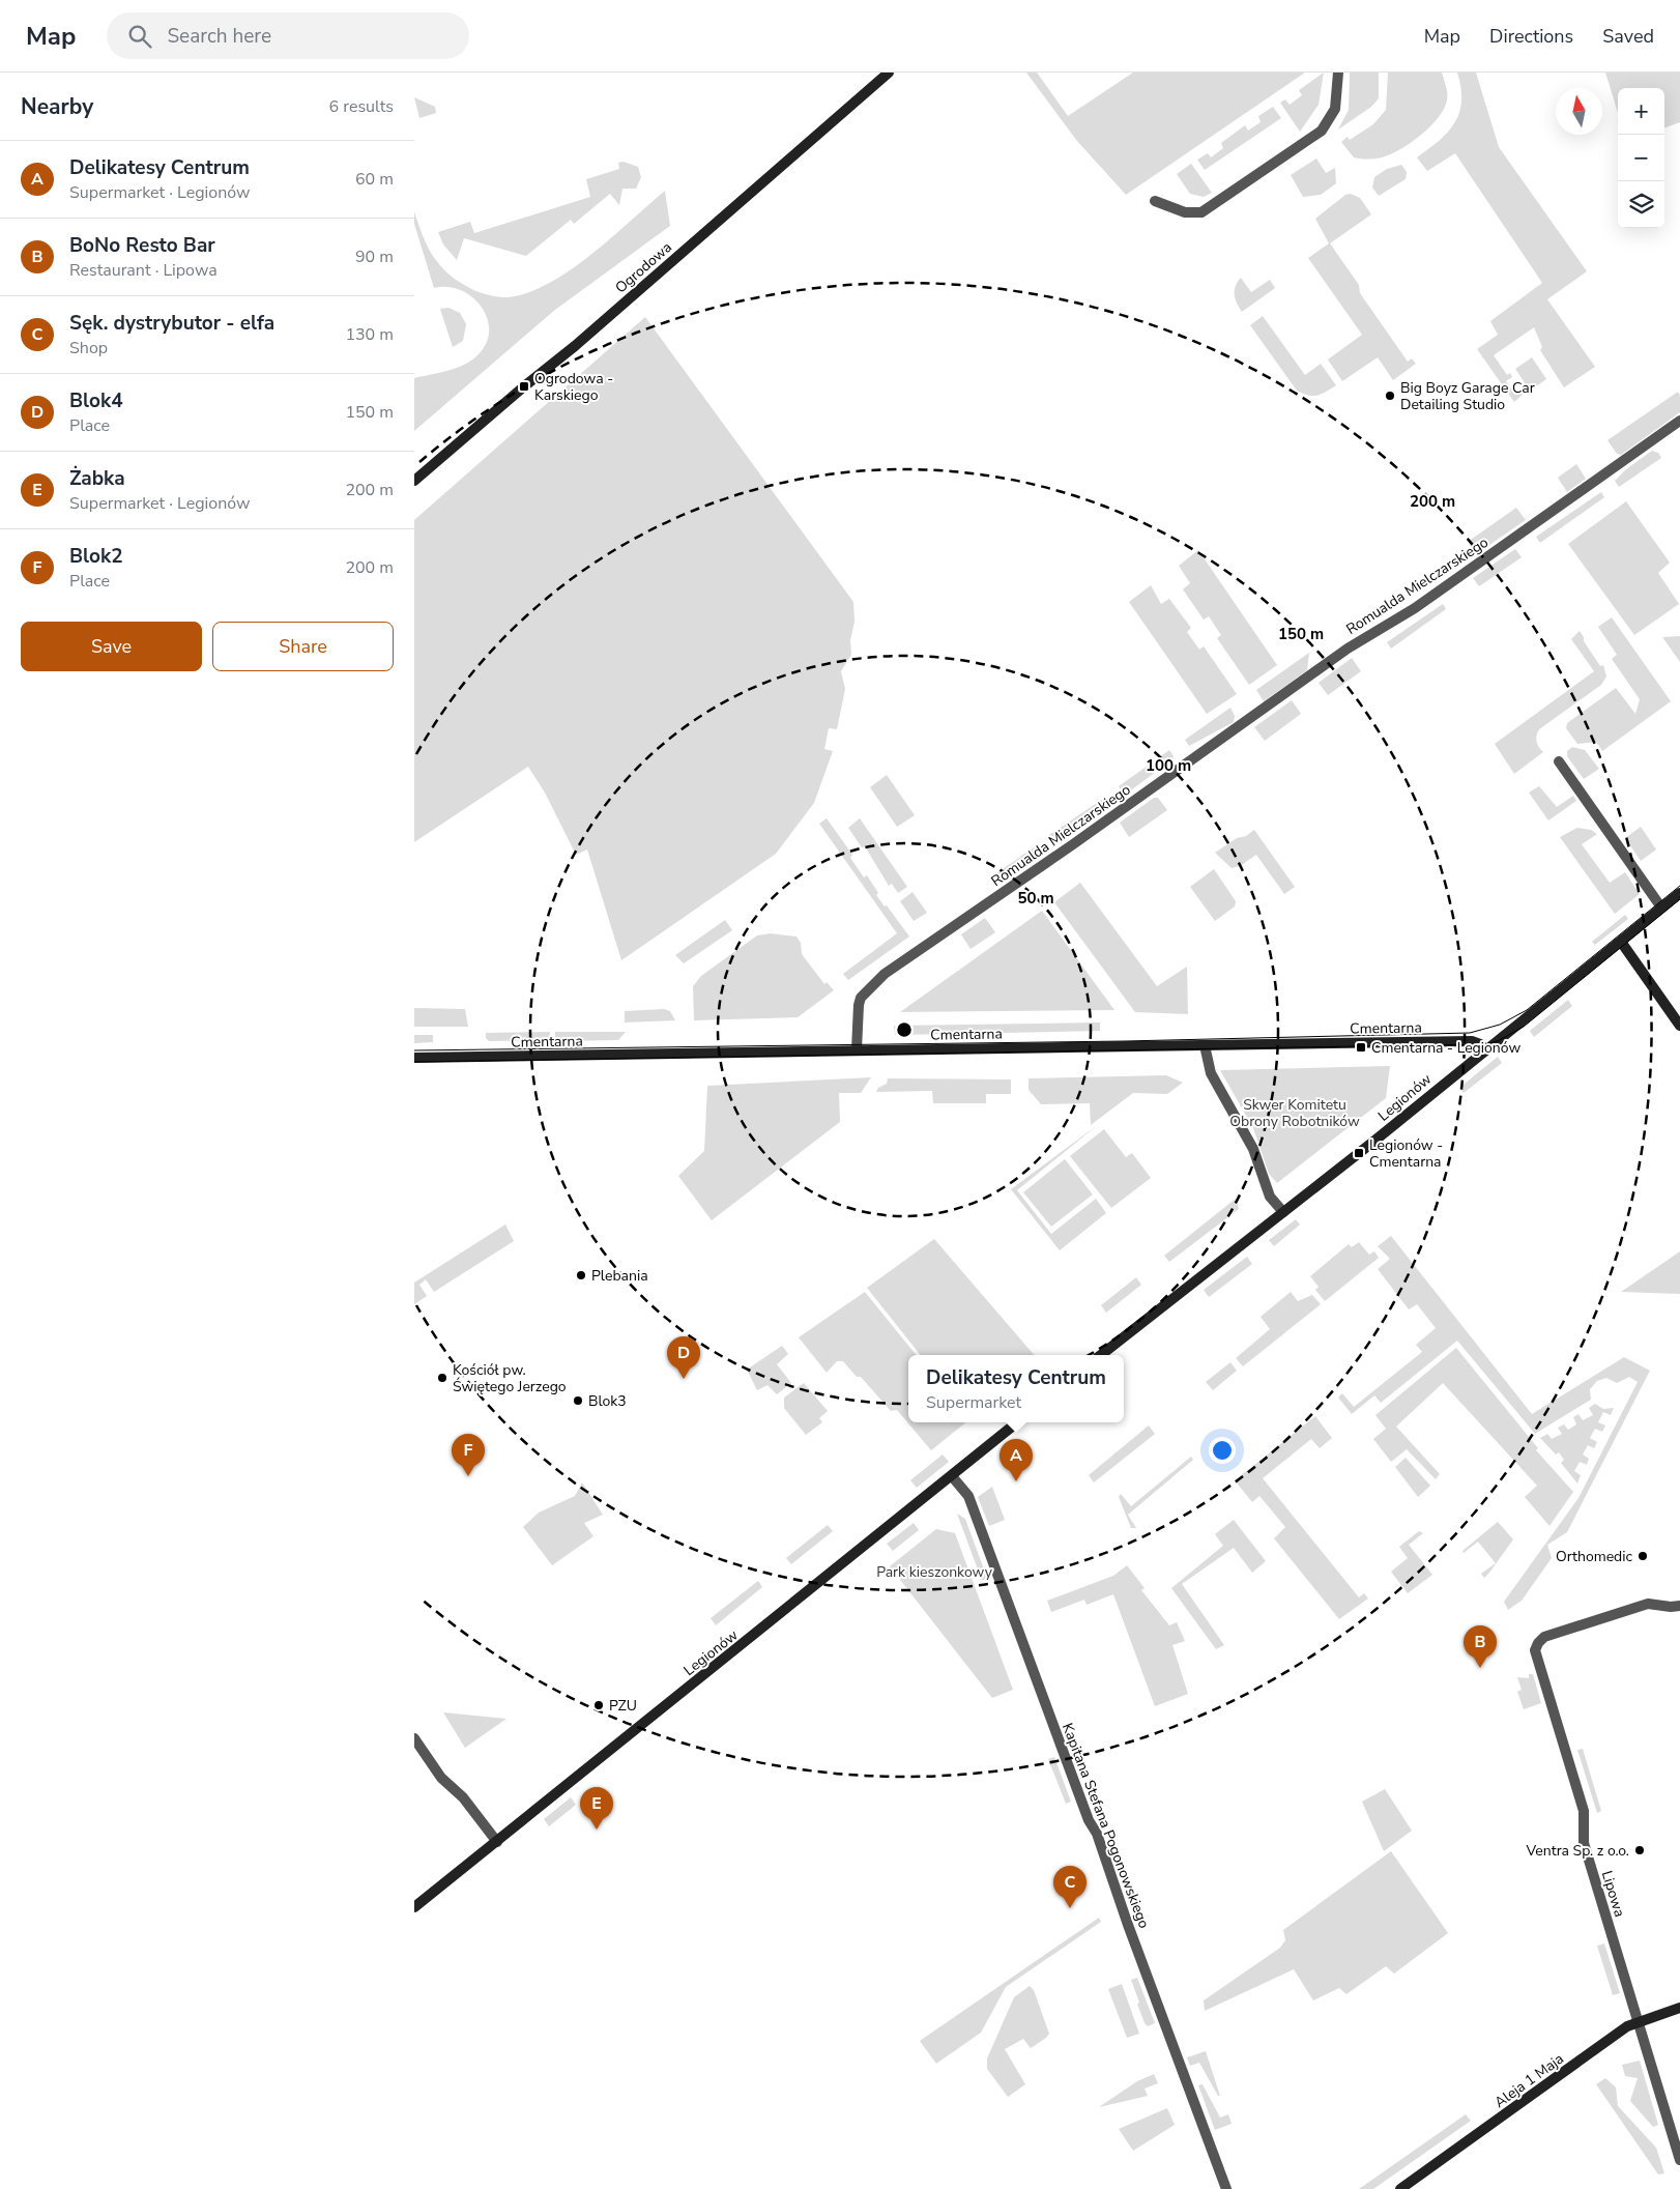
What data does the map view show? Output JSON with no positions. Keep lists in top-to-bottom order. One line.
{"streets":{"street":["Ogrodowa","Romualda Mielczarskiego","Cmentarna","Legionów","Kapitana Stefana Pogonowskiego","Lipowa","Aleja 1 Maja"]},"crossings":[["Romualda Mielczarskiego","Cmentarna"],["Cmentarna","Legionów"],["Legionów","Kapitana Stefana Pogonowskiego"],["Lipowa","Aleja 1 Maja"]],"parks":["Skwer Komitetu Obrony Robotników","Park kieszonkowy"],"places":{"transit":["Ogrodowa - Karskiego","Cmentarna - Legionów","Legionów - Cmentarna"],"other":["Big Boyz Garage Car Detailing Studio","Plebania","Kościół pw. Świętego Jerzego","Blok3","Orthomedic","PZU","Ventra Sp. z o.o."]},"north":"top","page":{"header":"Map","search":"Search here","nav":["Map","Directions","Saved"],"heading":["Nearby","6 results"],"map_buttons":["+","−"],"list":[{"mark":"A","name":"Delikatesy Centrum","note":"Supermarket · Legionów","value":"60 m"},{"mark":"B","name":"BoNo Resto Bar","note":"Restaurant · Lipowa","value":"90 m"},{"mark":"C","name":"Sęk. dystrybutor - elfa","note":"Shop","value":"130 m"},{"mark":"D","name":"Blok4","note":"Place","value":"150 m"},{"mark":"E","name":"Żabka","note":"Supermarket · Legionów","value":"200 m"},{"mark":"F","name":"Blok2","note":"Place","value":"200 m"}],"buttons":["Save","Share"],"pins":["D","F","A","B","E","C"],"popup":["Delikatesy Centrum","Supermarket"]},"rings":["200 m","150 m","100 m","50 m"]}
